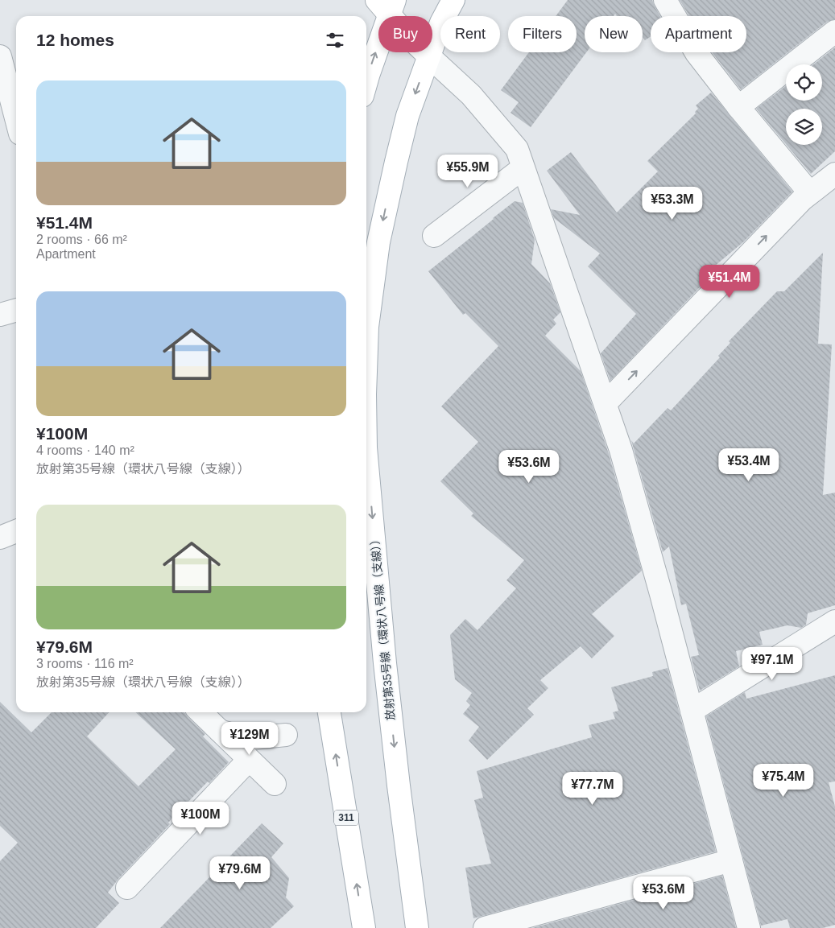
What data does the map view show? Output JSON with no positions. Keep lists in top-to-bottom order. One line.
{"streets":{"main road":["放射第35号線（環状八号線（支線））","311"]},"page":{"chip":["Buy","Rent","Filters","New","Apartment"],"heading":"12 homes","list":[{"name":"¥51.4M","note":"2 rooms · 66 m² · Apartment"},{"name":"¥100M","note":"4 rooms · 140 m² · 放射第35号線（環状八号線（支線））"},{"name":"¥79.6M","note":"3 rooms · 116 m² · 放射第35号線（環状八号線（支線））"}],"price":["¥55.9M","¥53.3M","¥51.4M","¥53.4M","¥53.6M","¥97.1M","¥129M","¥75.4M","¥77.7M","¥100M","¥79.6M","¥53.6M"]}}
